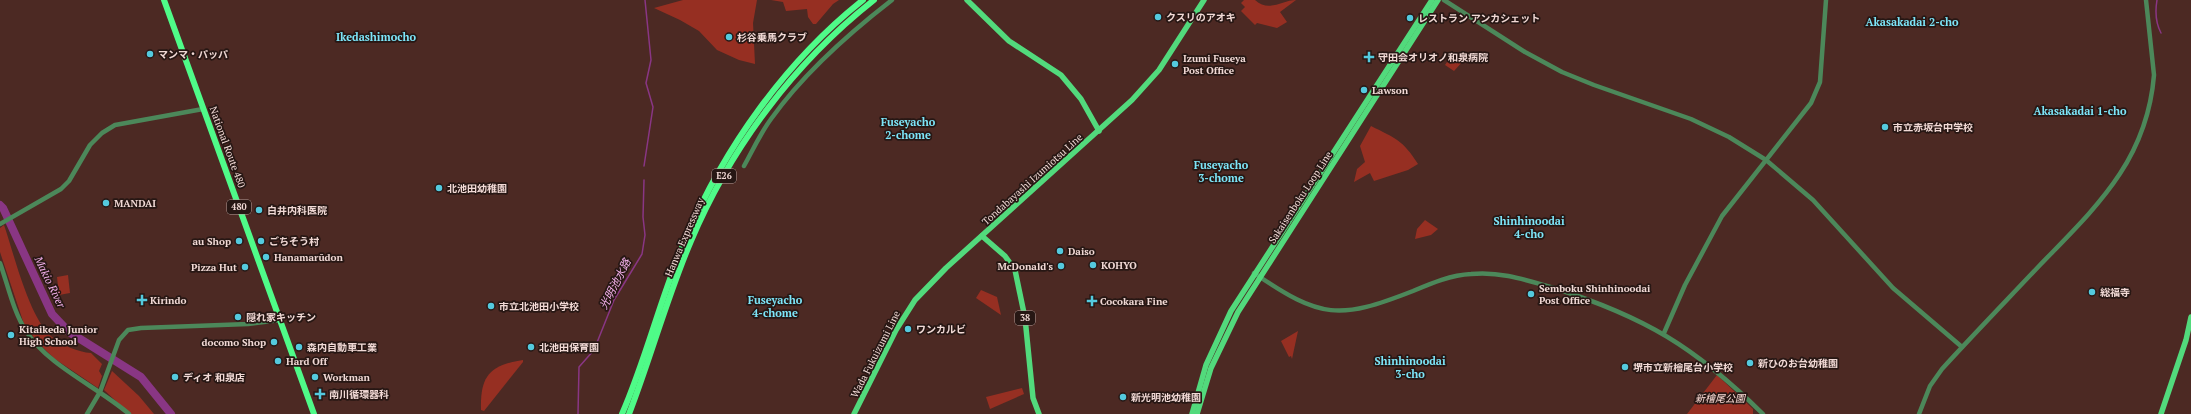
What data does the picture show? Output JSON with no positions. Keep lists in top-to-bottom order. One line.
{"streets":{"highway":["National Route 480","E26","480","Hanwa Expressway"],"main road":["Tondabayashi Izumiotsu Line","Sakaisenboku Loop Line","38","Wada Fukuizumi Line"]},"crossings":[["Tondabayashi Izumiotsu Line","Wada Fukuizumi Line"]],"districts":["Akasakadai 2-cho","Ikedashimocho","Akasakadai 1-cho","Fuseyacho 2-chome","Fuseyacho 3-chome","Shinhinoodai 4-cho","Fuseyacho 4-chome","Shinhinoodai 3-cho"],"water":["Makio River","光明池水路"],"parks":["新檜尾公園"],"places":{"other":["クスリのアオキ","レストラン アンカシェット","杉谷乗馬クラブ","マンマ・パッパ","Izumi Fuseya Post Office","Lawson","市立赤坂台中学校","北池田幼稚園","MANDAI","白井内科医院","au Shop","ごちそう村","Daiso","Hanamarūdon","KOHYO","McDonald's","Pizza Hut","総福寺","Semboku Shinhinoodai Post Office","市立北池田小学校","隠れ家キッチン","ワンカルビ","Kitaikeda Junior High School","docomo Shop","森内自動車工業","北池田保育園","Hard Off","新ひのお台幼稚園","堺市立新檜尾台小学校","ディオ 和泉店","Workman","新光明池幼稚園"],"health":["守田会オリオノ和泉病院","Kirindo","Cocokara Fine","南川循環器科"]}}
